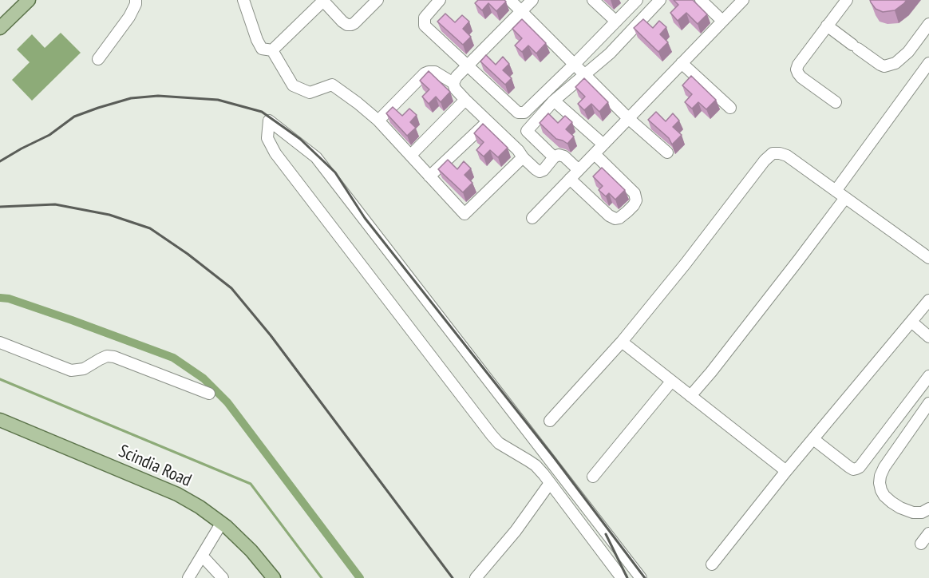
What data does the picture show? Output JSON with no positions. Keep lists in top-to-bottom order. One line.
{"streets":{"main road":["Scindia Road"]}}
